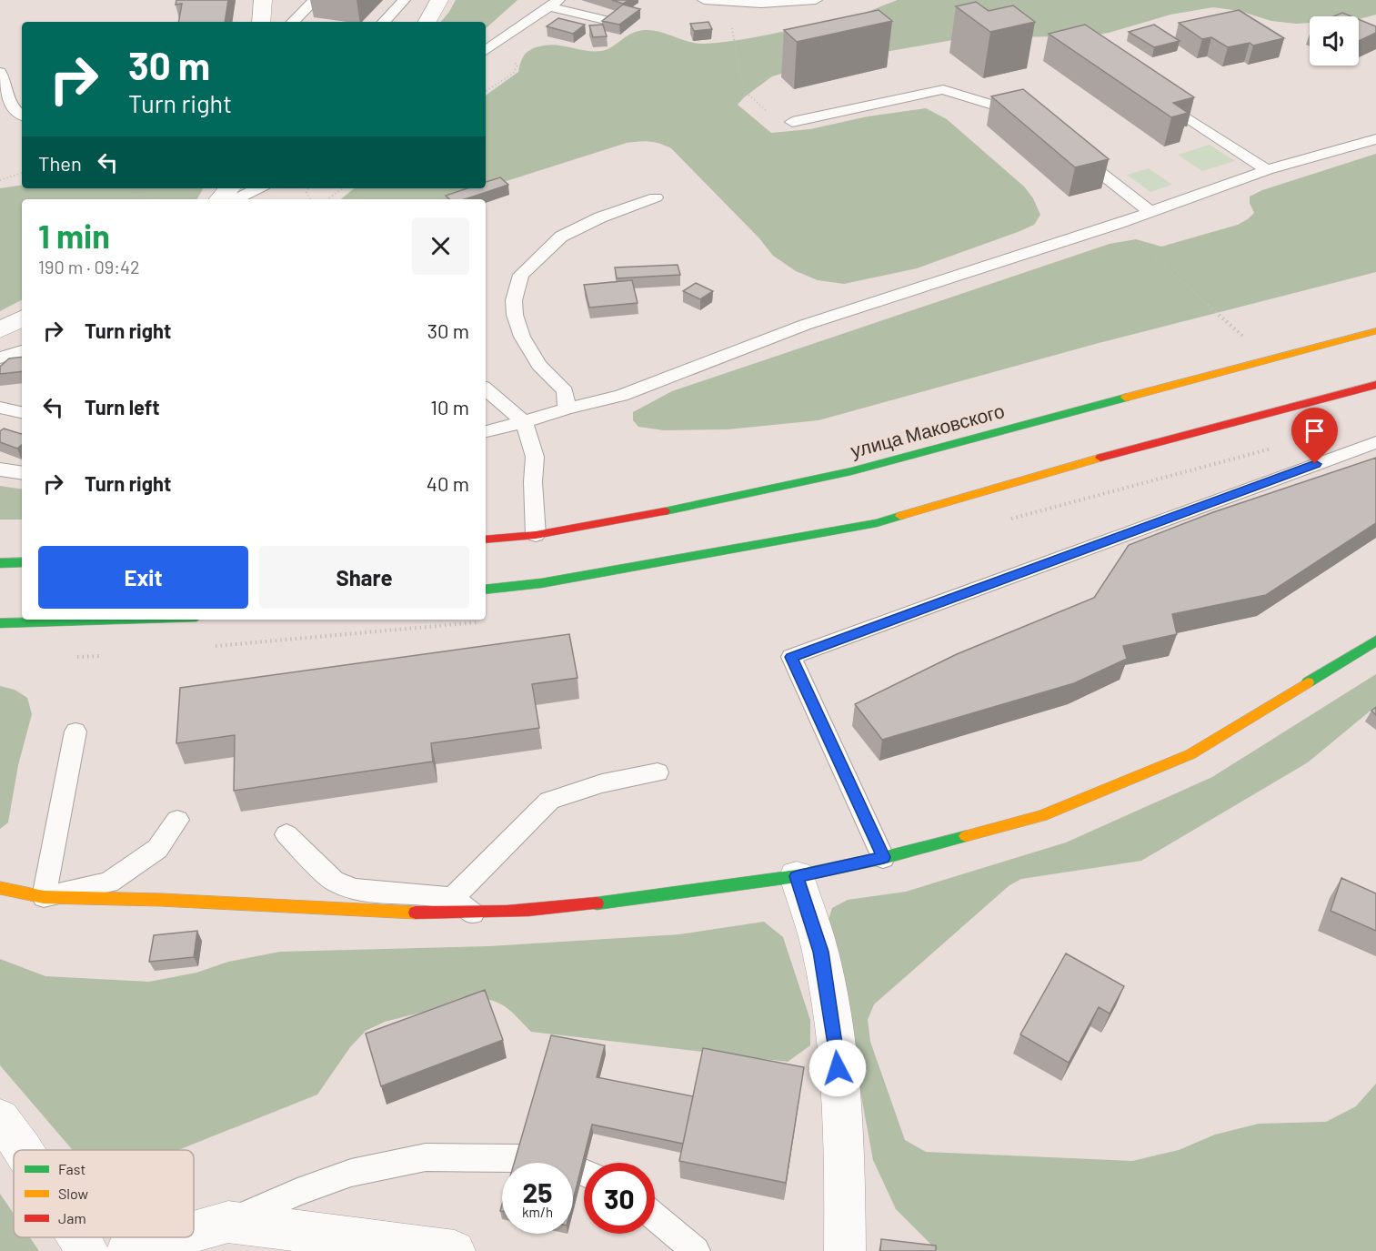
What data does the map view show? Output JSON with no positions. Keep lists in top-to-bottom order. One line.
{"streets":{"main road":["улица Маковского"]},"legend":["Fast","Slow","Jam"],"page":{"turn":["30 m","Turn right"],"then":"Then","heading":["1 min","190 m · 09:42"],"list":[{"name":"Turn right","value":"30 m"},{"name":"Turn left","value":"10 m"},{"name":"Turn right","value":"40 m"}],"buttons":["Exit","Share"],"speed":"25 km/h","limit":"30"}}
